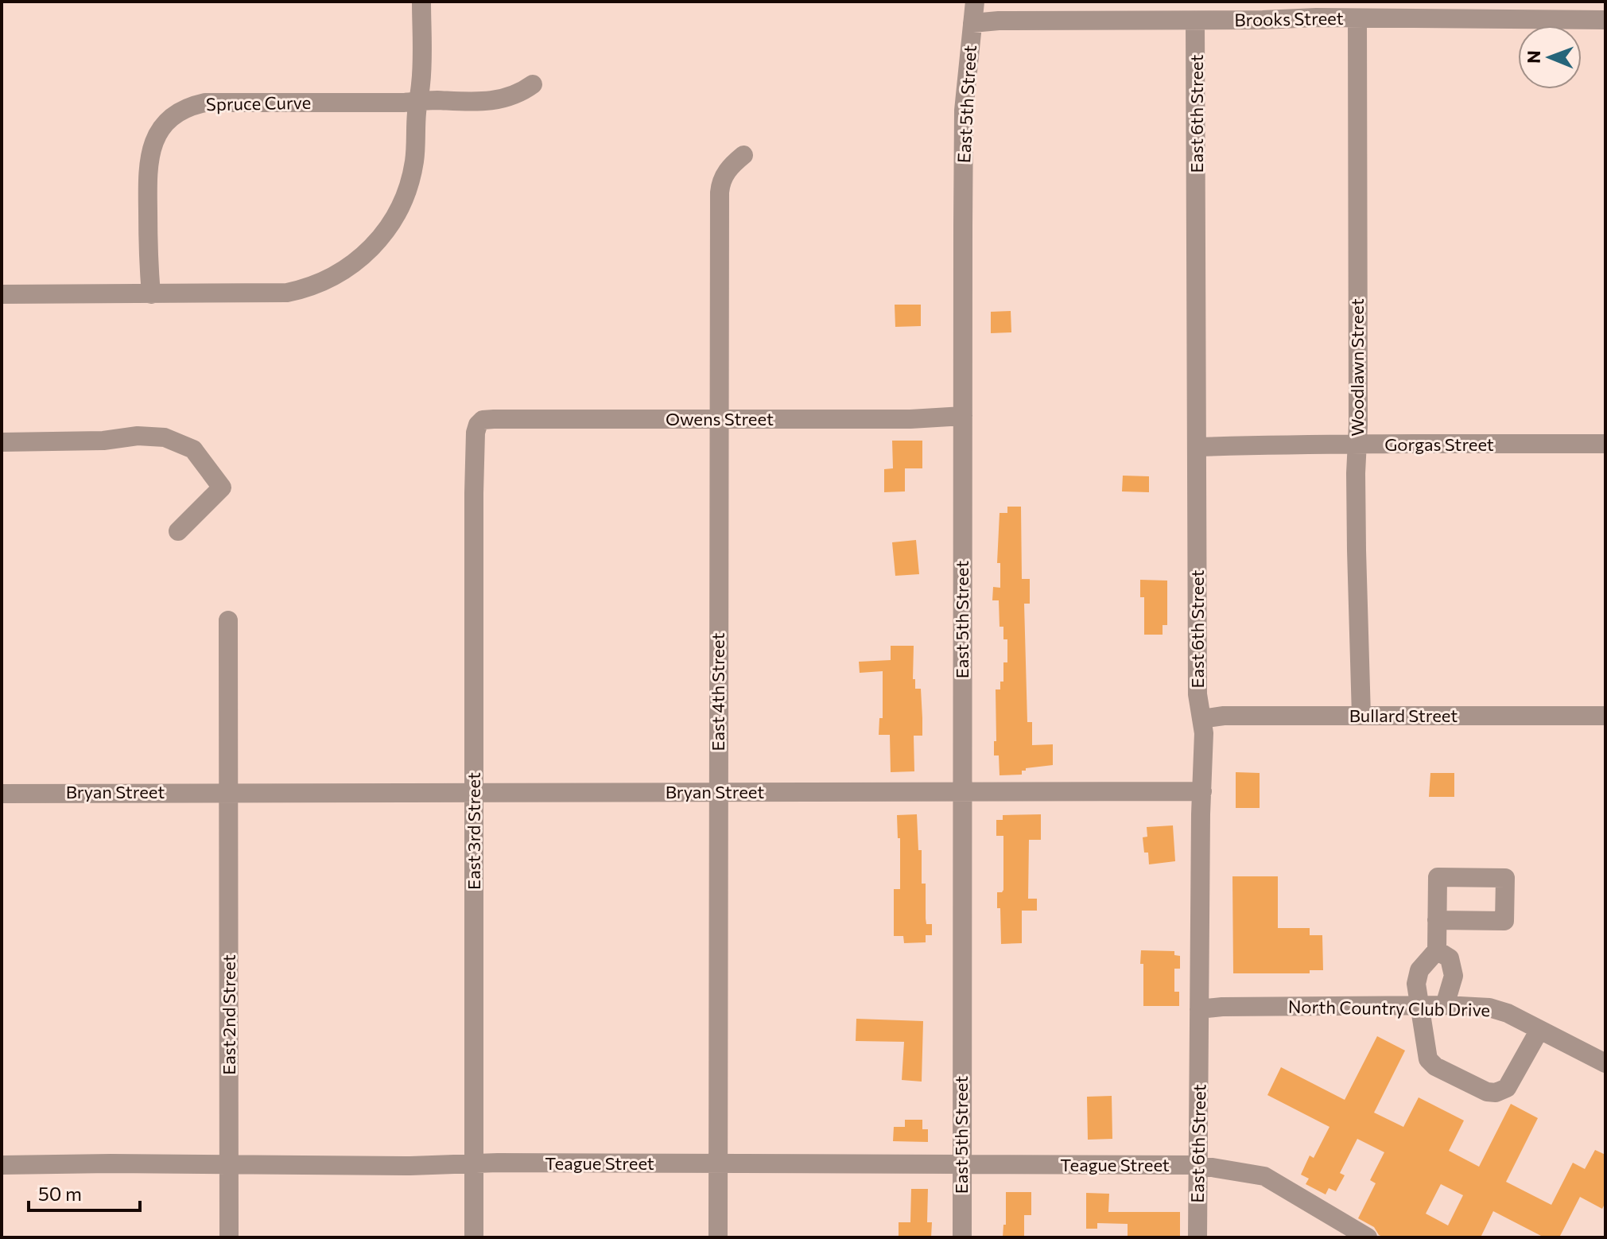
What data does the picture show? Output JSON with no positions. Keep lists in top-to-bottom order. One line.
{"streets":{"street":["Brooks Street","Spruce Curve","East 5th Street","East 6th Street","Woodlawn Street","Owens Street","Gorgas Street","East 4th Street","Bullard Street","Bryan Street","East 3rd Street","North Country Club Drive","East 2nd Street","Teague Street"]},"crossings":[["Brooks Street","East 5th Street"],["Brooks Street","East 6th Street"],["Brooks Street","Woodlawn Street"],["East 5th Street","Owens Street"],["East 5th Street","Bryan Street"],["East 5th Street","Teague Street"],["East 6th Street","Gorgas Street"],["East 6th Street","Bullard Street"],["East 6th Street","Bryan Street"],["East 6th Street","North Country Club Drive"],["East 6th Street","Teague Street"],["Woodlawn Street","Gorgas Street"],["Woodlawn Street","Bullard Street"],["Owens Street","East 4th Street"],["Owens Street","East 3rd Street"],["East 4th Street","Bryan Street"],["East 4th Street","Teague Street"],["Bryan Street","East 3rd Street"],["Bryan Street","East 2nd Street"],["East 3rd Street","Teague Street"],["East 2nd Street","Teague Street"]],"scale_bar":"50 m","north":"left"}
